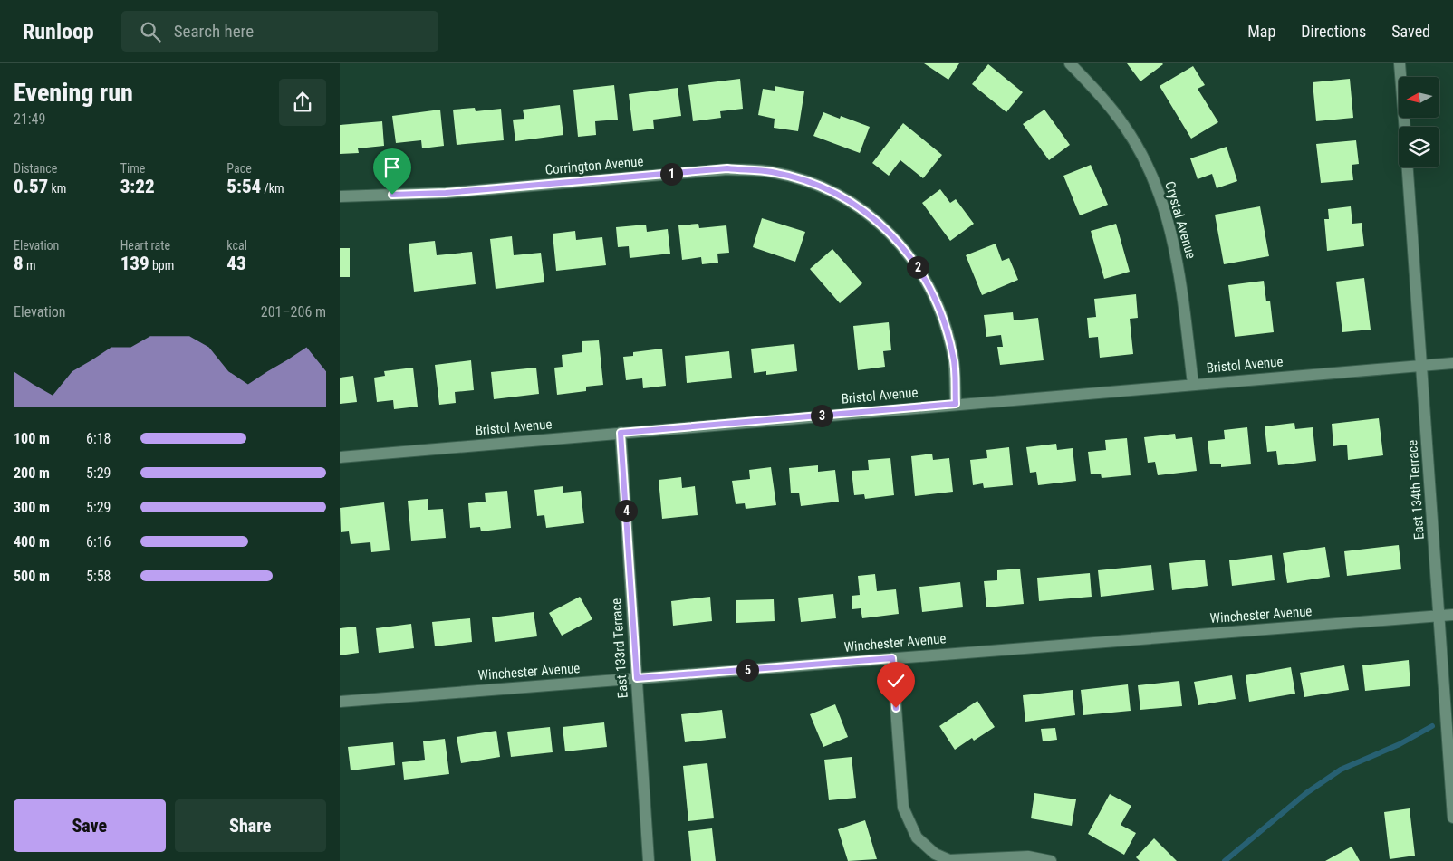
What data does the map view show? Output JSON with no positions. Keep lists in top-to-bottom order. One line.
{"streets":{"street":["Corrington Avenue","Crystal Avenue","Bristol Avenue","East 134th Terrace","Winchester Avenue","East 133rd Terrace"]},"crossings":[["Corrington Avenue","Bristol Avenue"],["Crystal Avenue","Bristol Avenue"],["Bristol Avenue","East 134th Terrace"],["Bristol Avenue","East 133rd Terrace"],["East 134th Terrace","Winchester Avenue"],["Winchester Avenue","East 133rd Terrace"]],"north":"left","page":{"header":"Runloop","search":"Search here","nav":["Map","Directions","Saved"],"heading":["Evening run","21:49"],"stats":[["Distance","0.57 km"],["Time","3:22"],["Pace","5:54 /km"],["Elevation","8 m"],["Heart rate","139 bpm"],["kcal","43"]],"pins":["1","2","3","4","5"],"chart":["Elevation","201–206 m"],"list":[{"name":"100 m","note":"6:18"},{"name":"200 m","note":"5:29"},{"name":"300 m","note":"5:29"},{"name":"400 m","note":"6:16"},{"name":"500 m","note":"5:58"}],"buttons":["Save","Share"]}}
